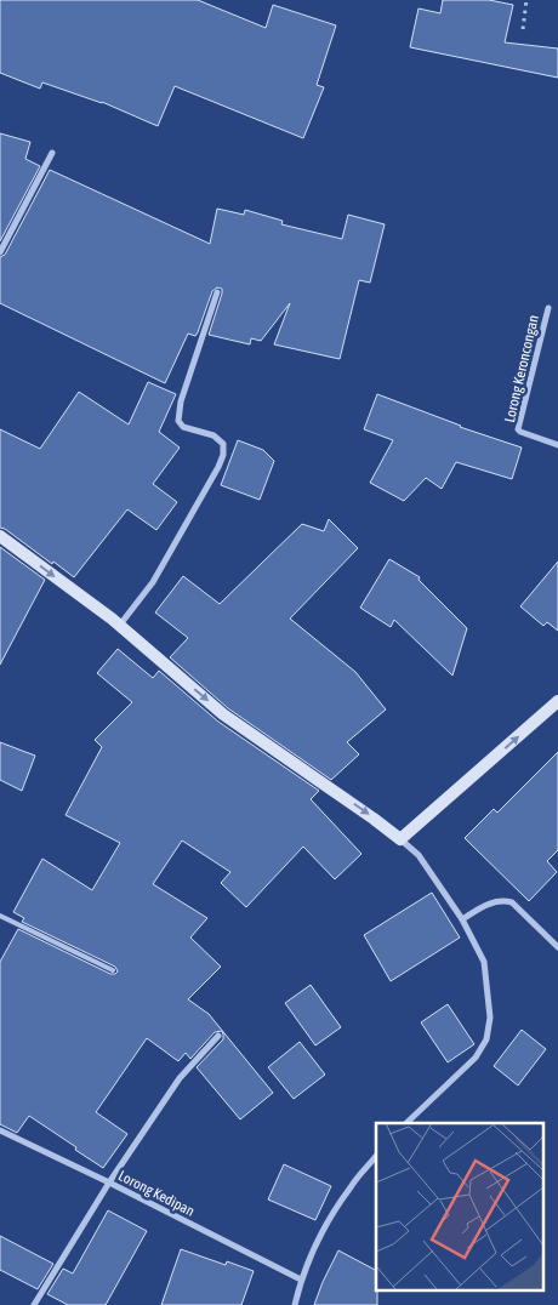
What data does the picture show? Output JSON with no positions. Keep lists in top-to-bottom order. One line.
{"streets":{"street":["Lorong Keroncongan","Lorong Kedipan"]}}
